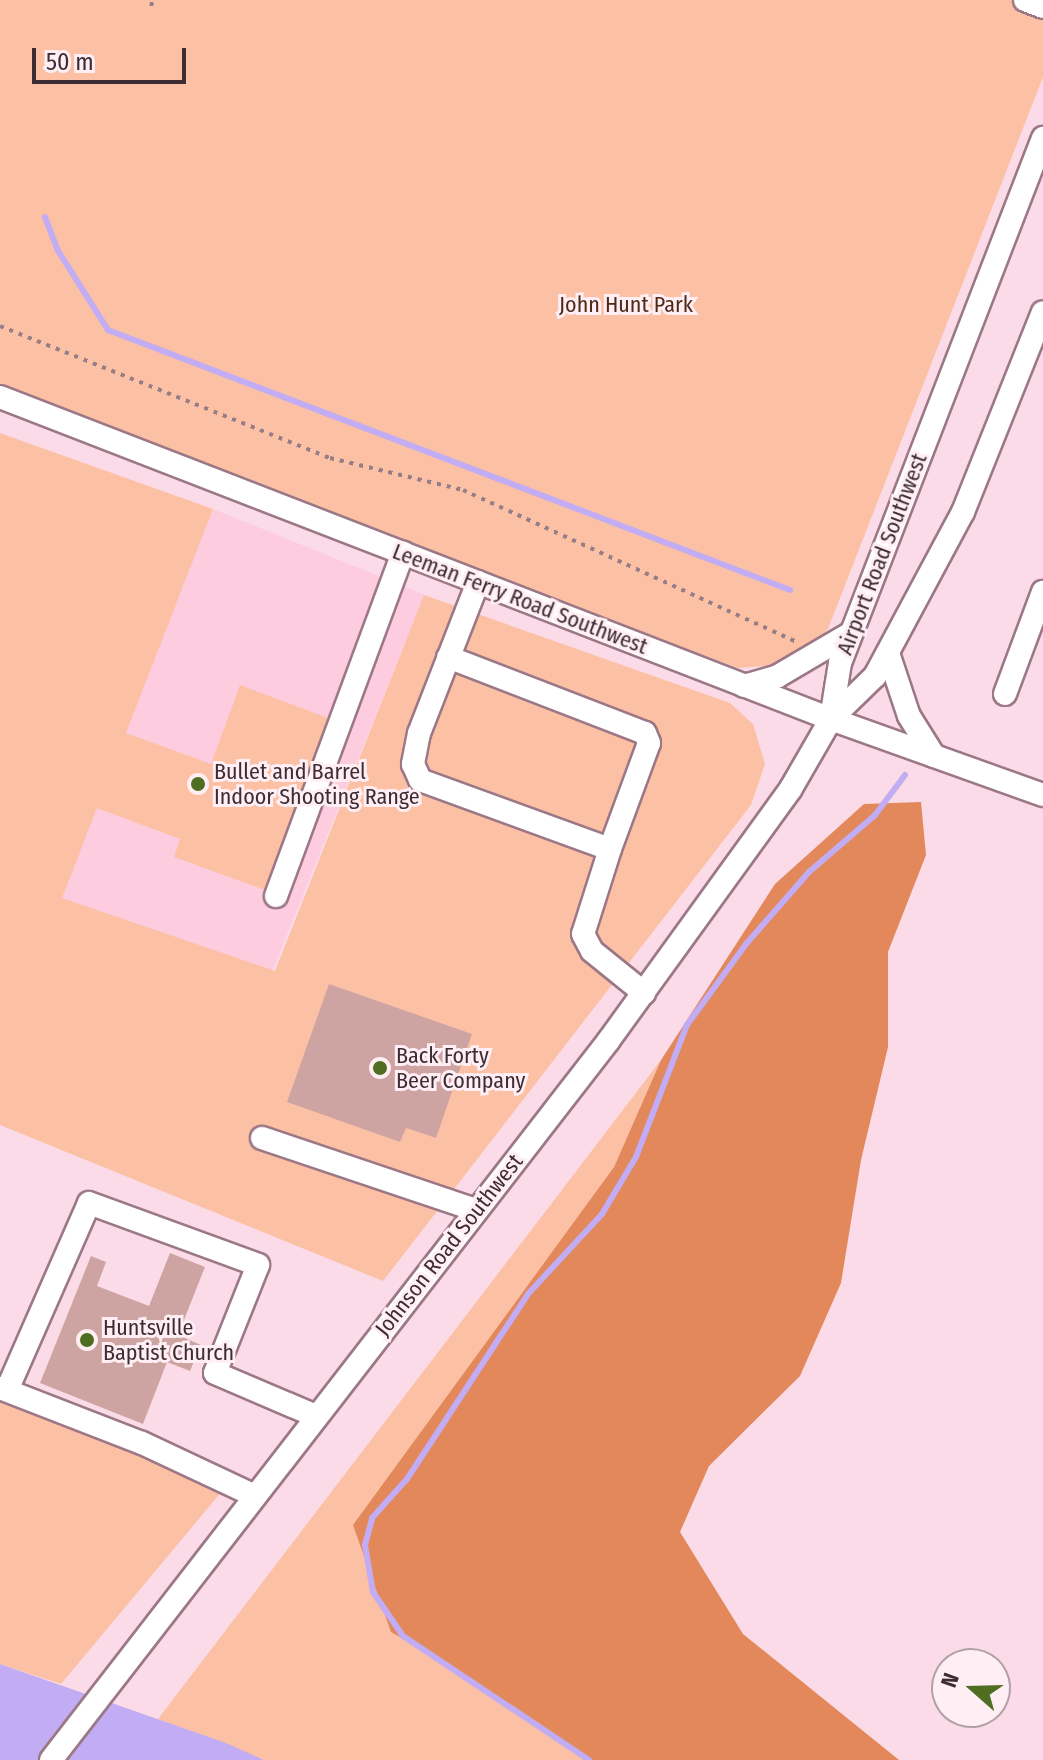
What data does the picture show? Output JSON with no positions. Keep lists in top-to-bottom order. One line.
{"streets":{"street":["Airport Road Southwest","Leeman Ferry Road Southwest","Johnson Road Southwest"]},"crossings":[["Airport Road Southwest","Leeman Ferry Road Southwest"],["Airport Road Southwest","Johnson Road Southwest"],["Leeman Ferry Road Southwest","Johnson Road Southwest"]],"parks":["John Hunt Park"],"places":["Bullet and Barrel Indoor Shooting Range","Back Forty Beer Company","Huntsville Baptist Church"],"scale_bar":"50 m","north":"left"}
